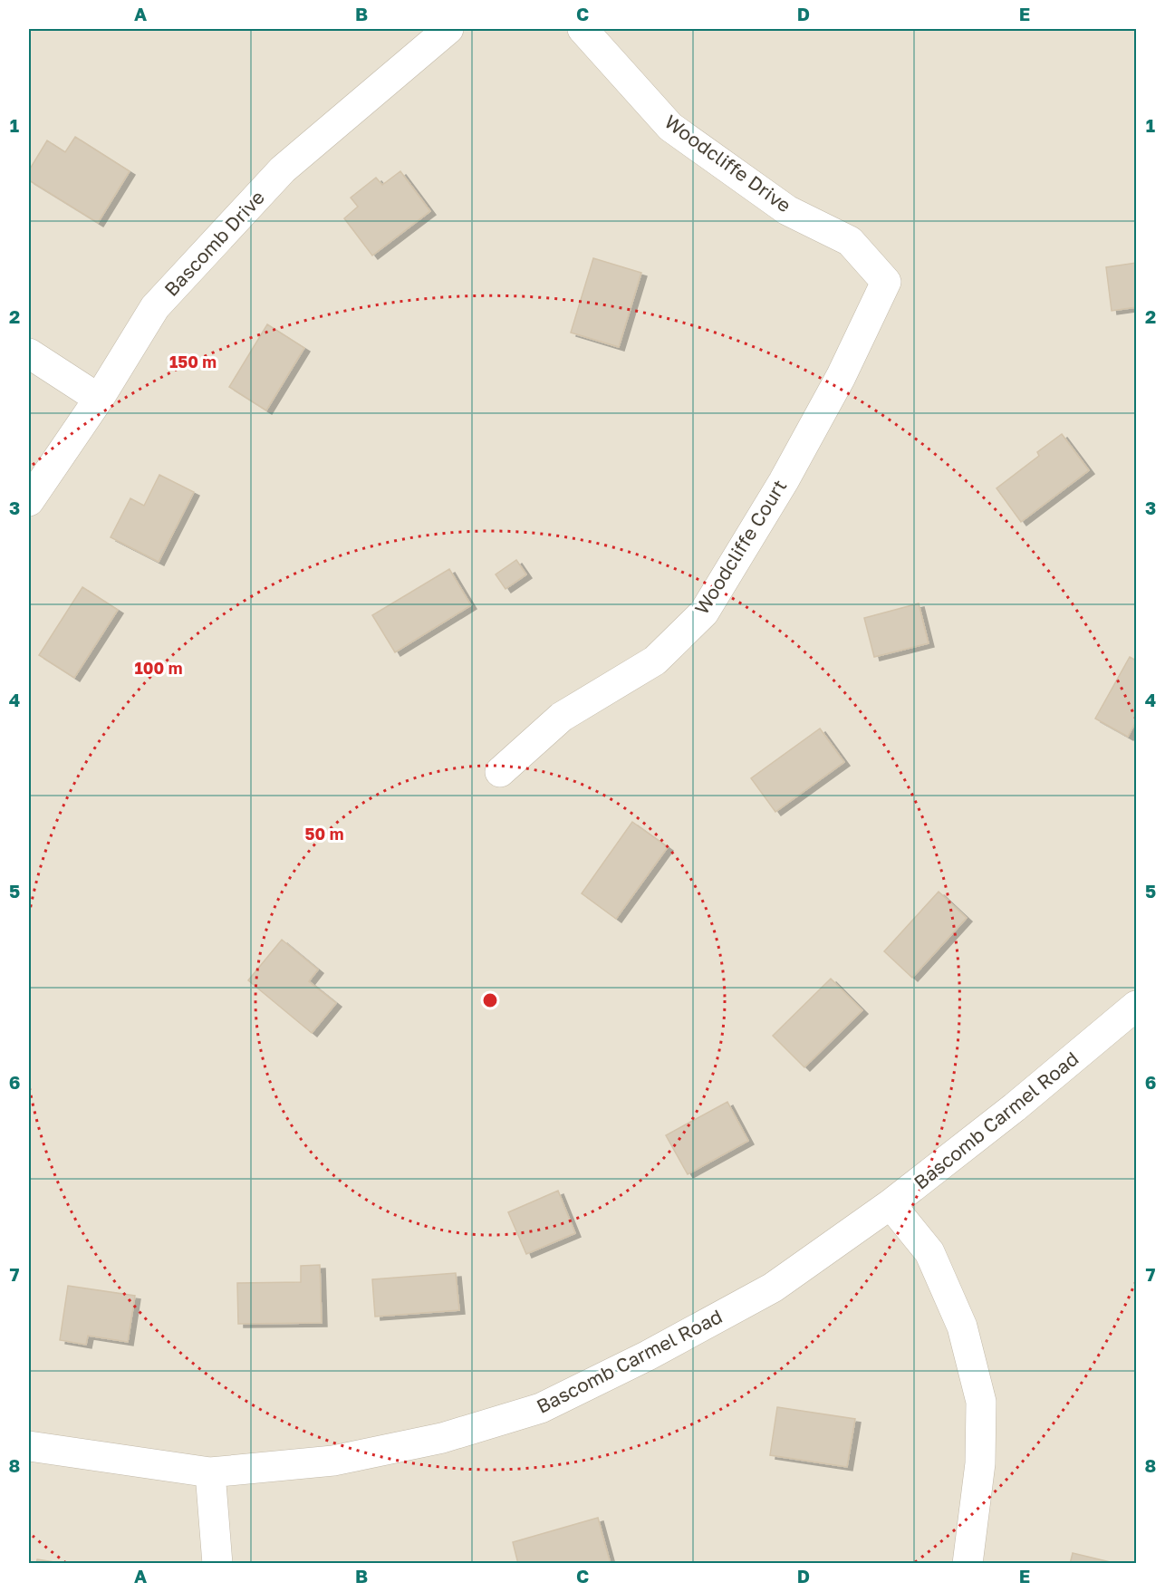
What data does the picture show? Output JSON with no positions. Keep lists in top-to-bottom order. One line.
{"streets":{"street":["Woodcliffe Drive","Bascomb Drive","Woodcliffe Court","Bascomb Carmel Road"]},"crossings":[["Woodcliffe Drive","Woodcliffe Court"]],"grid":{"columns":["A","B","C","D","E"],"rows":["1","2","3","4","5","6","7","8"]},"rings":["150 m","100 m","50 m"]}
